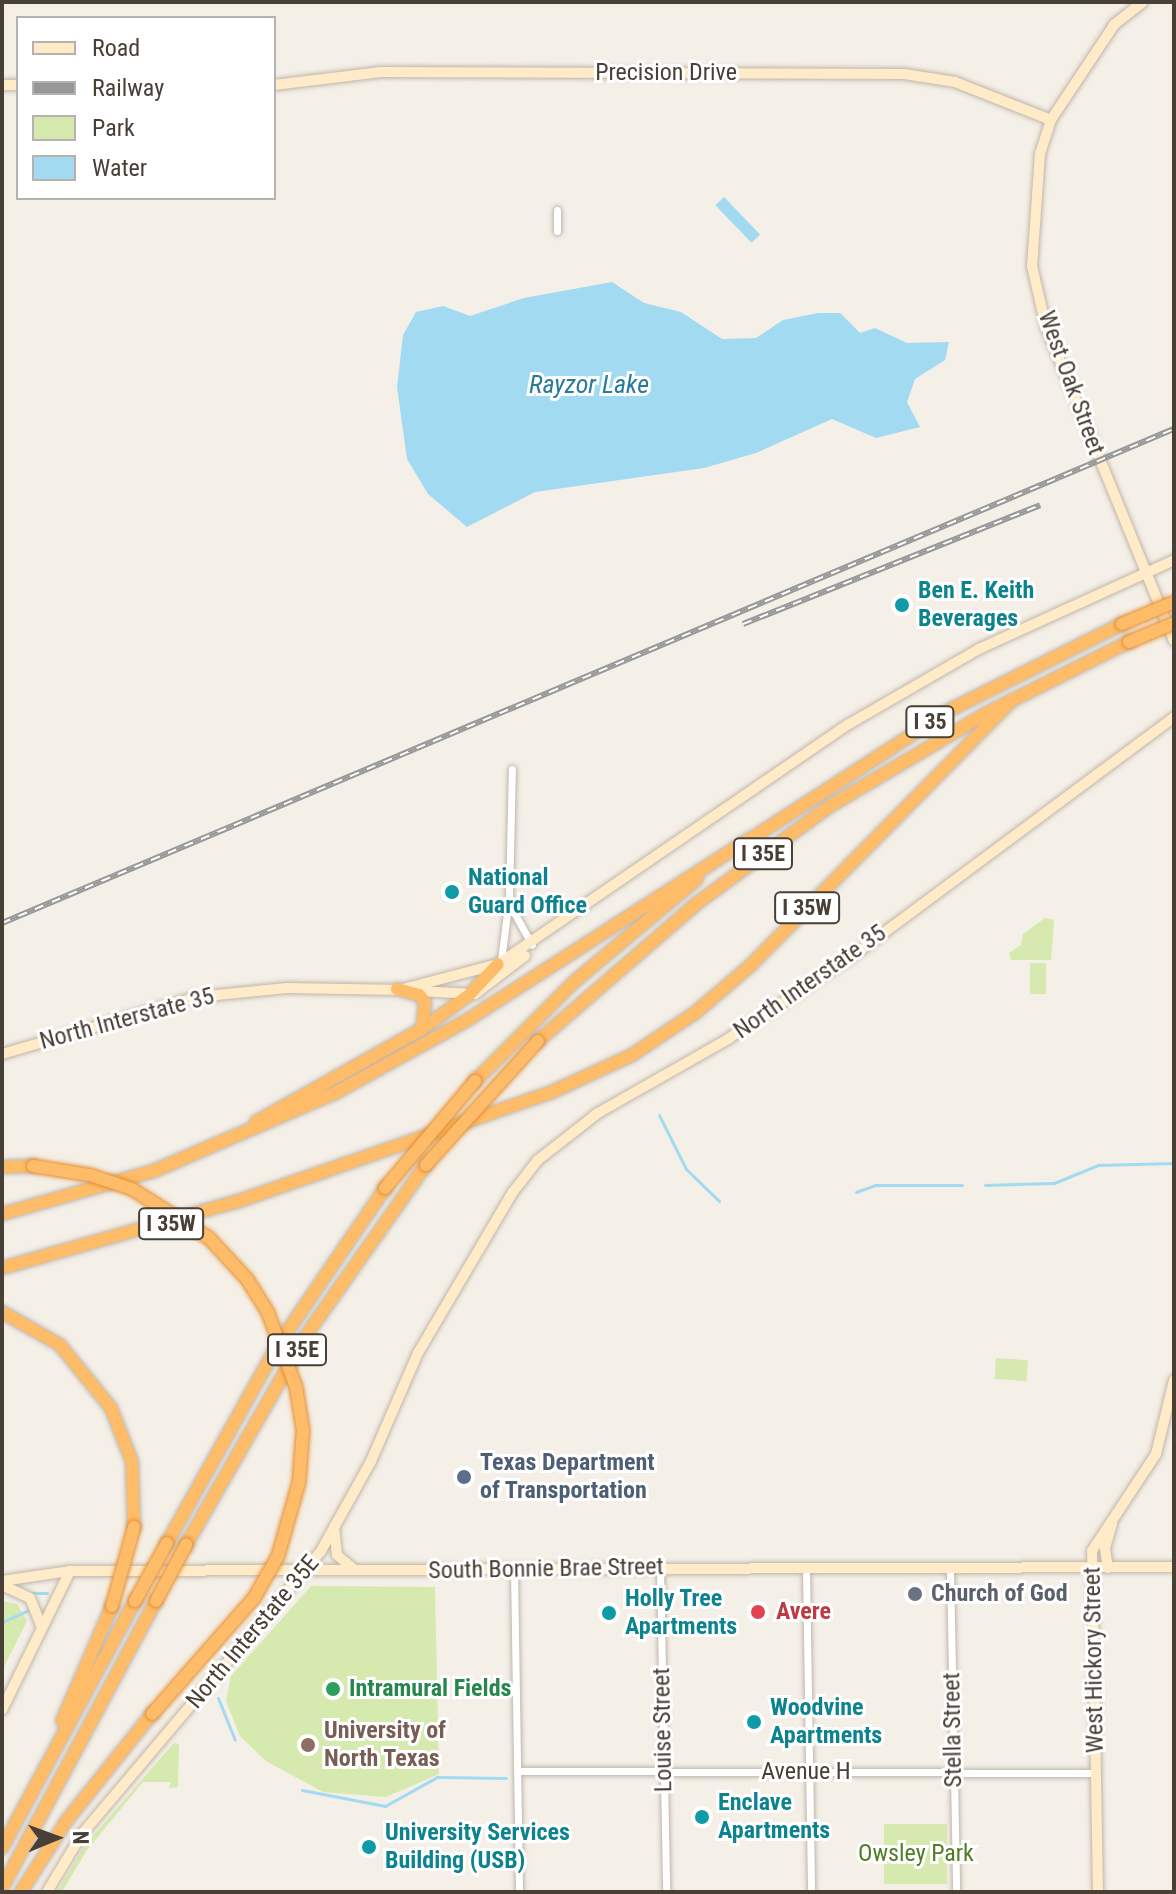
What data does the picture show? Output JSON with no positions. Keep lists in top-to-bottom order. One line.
{"streets":{"highway":["I 35","I 35E","I 35W"],"main road":["Precision Drive","West Oak Street","North Interstate 35","South Bonnie Brae Street","North Interstate 35E","West Hickory Street"],"street":["Louise Street","Stella Street","Avenue H"]},"crossings":[["Precision Drive","West Oak Street"],["West Oak Street","North Interstate 35"],["I 35","I 35E"],["I 35","I 35W"],["I 35E","I 35W"],["North Interstate 35","North Interstate 35E"],["South Bonnie Brae Street","North Interstate 35E"],["South Bonnie Brae Street","West Hickory Street"],["South Bonnie Brae Street","Louise Street"],["South Bonnie Brae Street","Stella Street"],["West Hickory Street","Avenue H"],["Louise Street","Avenue H"],["Stella Street","Avenue H"]],"water":["Rayzor Lake"],"parks":["Owsley Park"],"places":["Ben E. Keith Beverages","National Guard Office","Texas Department of Transportation","Church of God","Avere","Holly Tree Apartments","Intramural Fields","Woodvine Apartments","University of North Texas","Enclave Apartments","University Services Building (USB)"],"legend":["Road","Railway","Park","Water"],"north":"right"}
